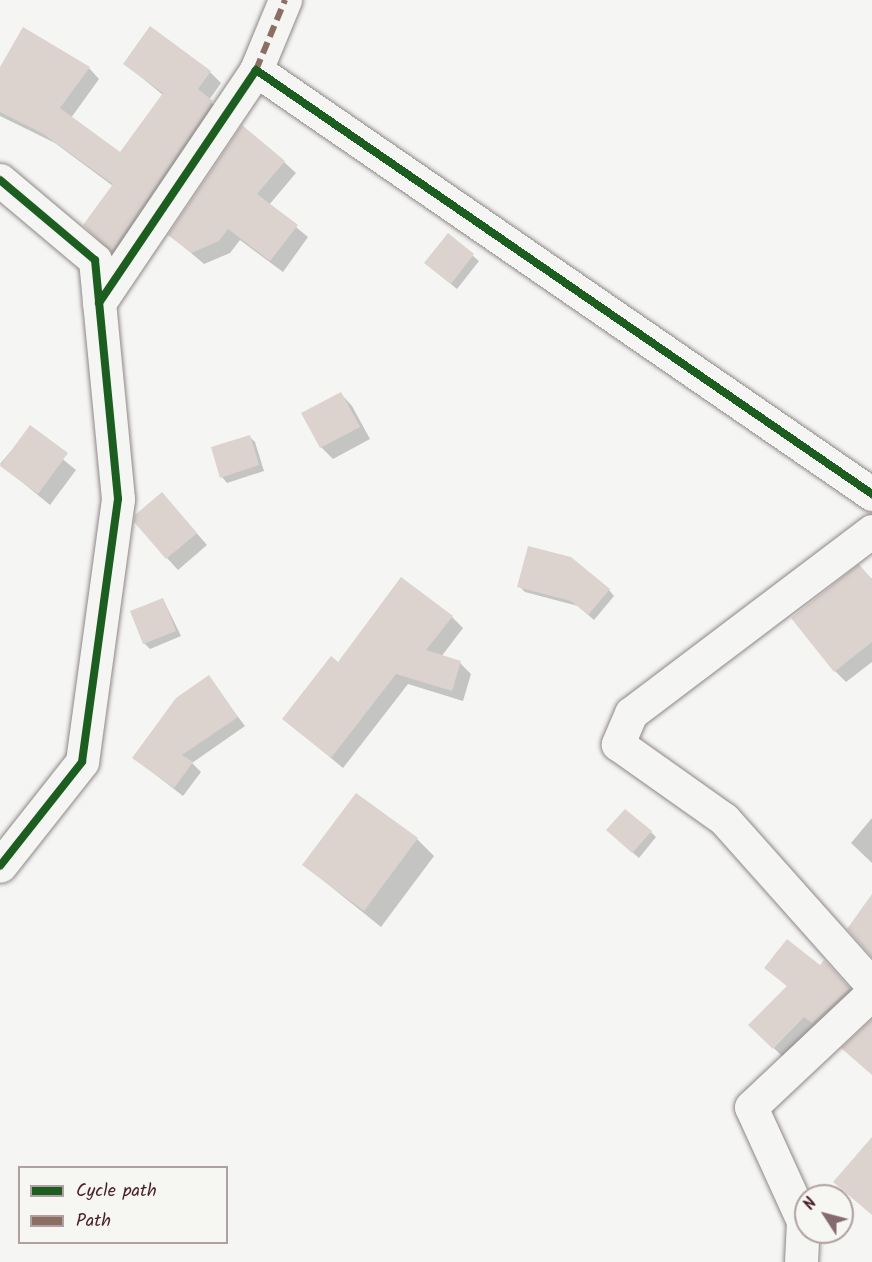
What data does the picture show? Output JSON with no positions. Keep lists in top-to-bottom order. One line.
{"legend":["Cycle path","Path"],"north":"top left"}
